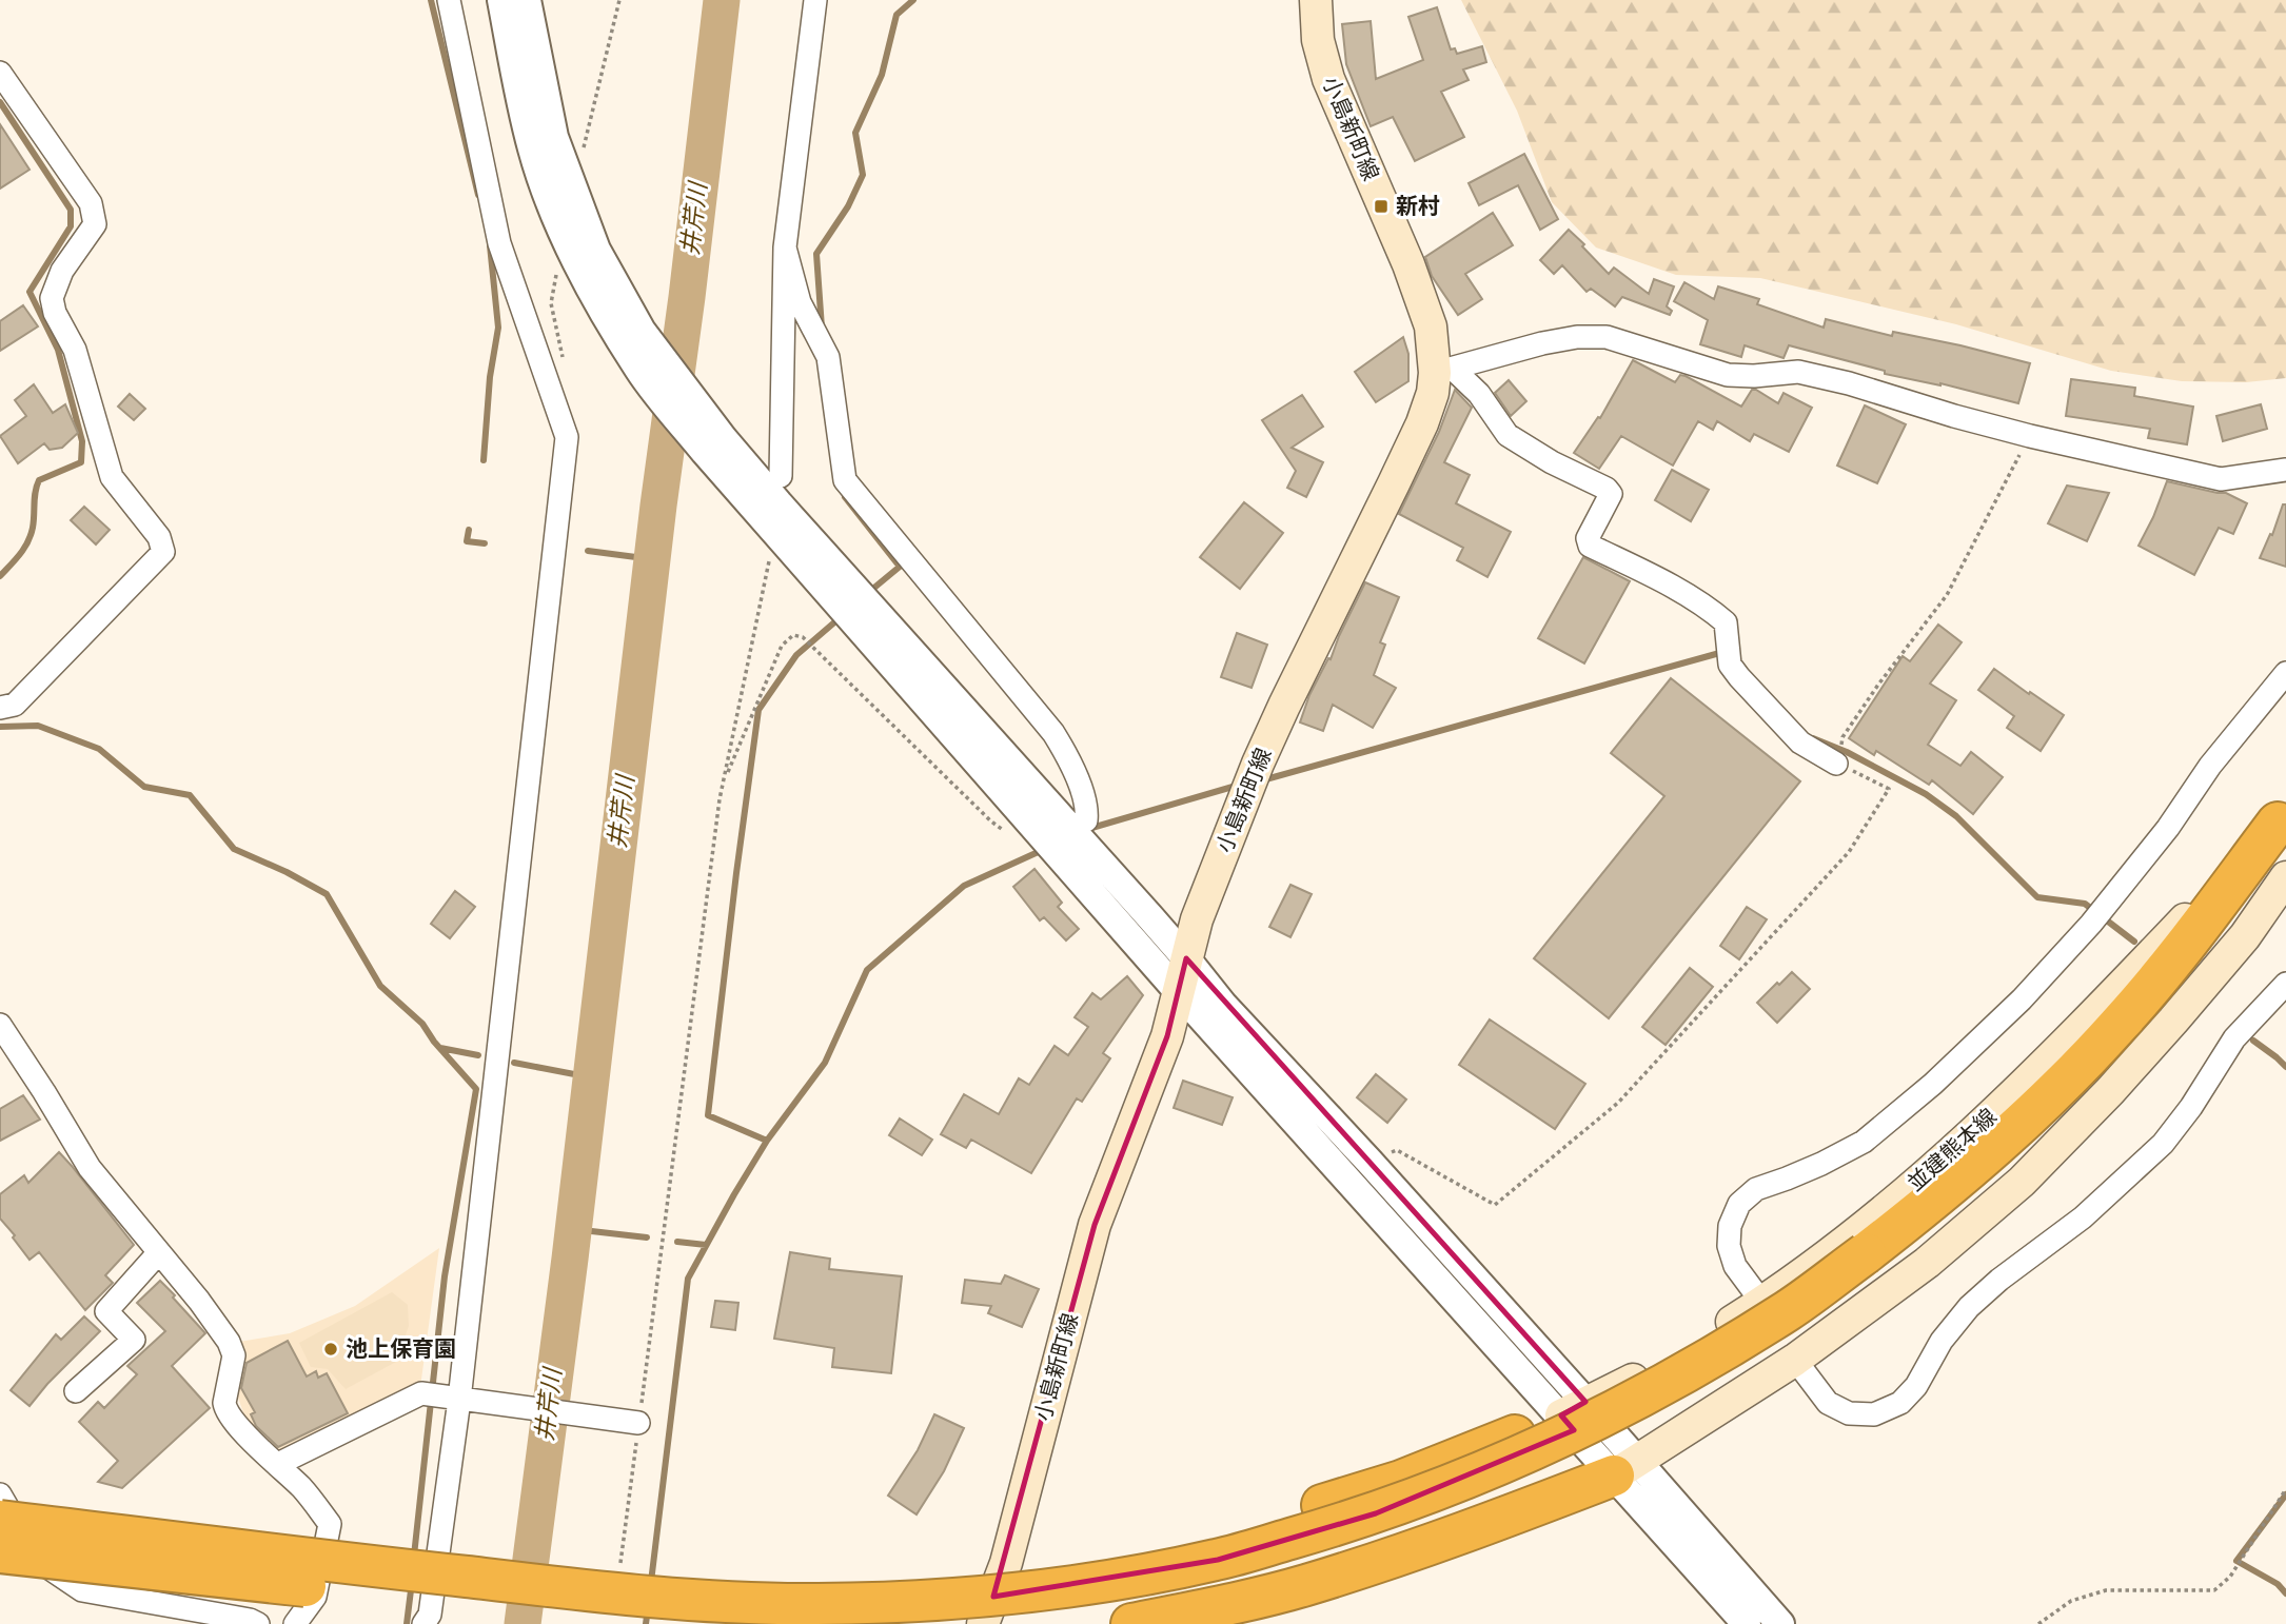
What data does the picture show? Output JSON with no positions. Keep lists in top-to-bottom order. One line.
{"streets":{"main road":["小島新町線","並建熊本線"]},"water":["井芹川"],"places":{"transit":["新村"],"other":["池上保育園"]}}
